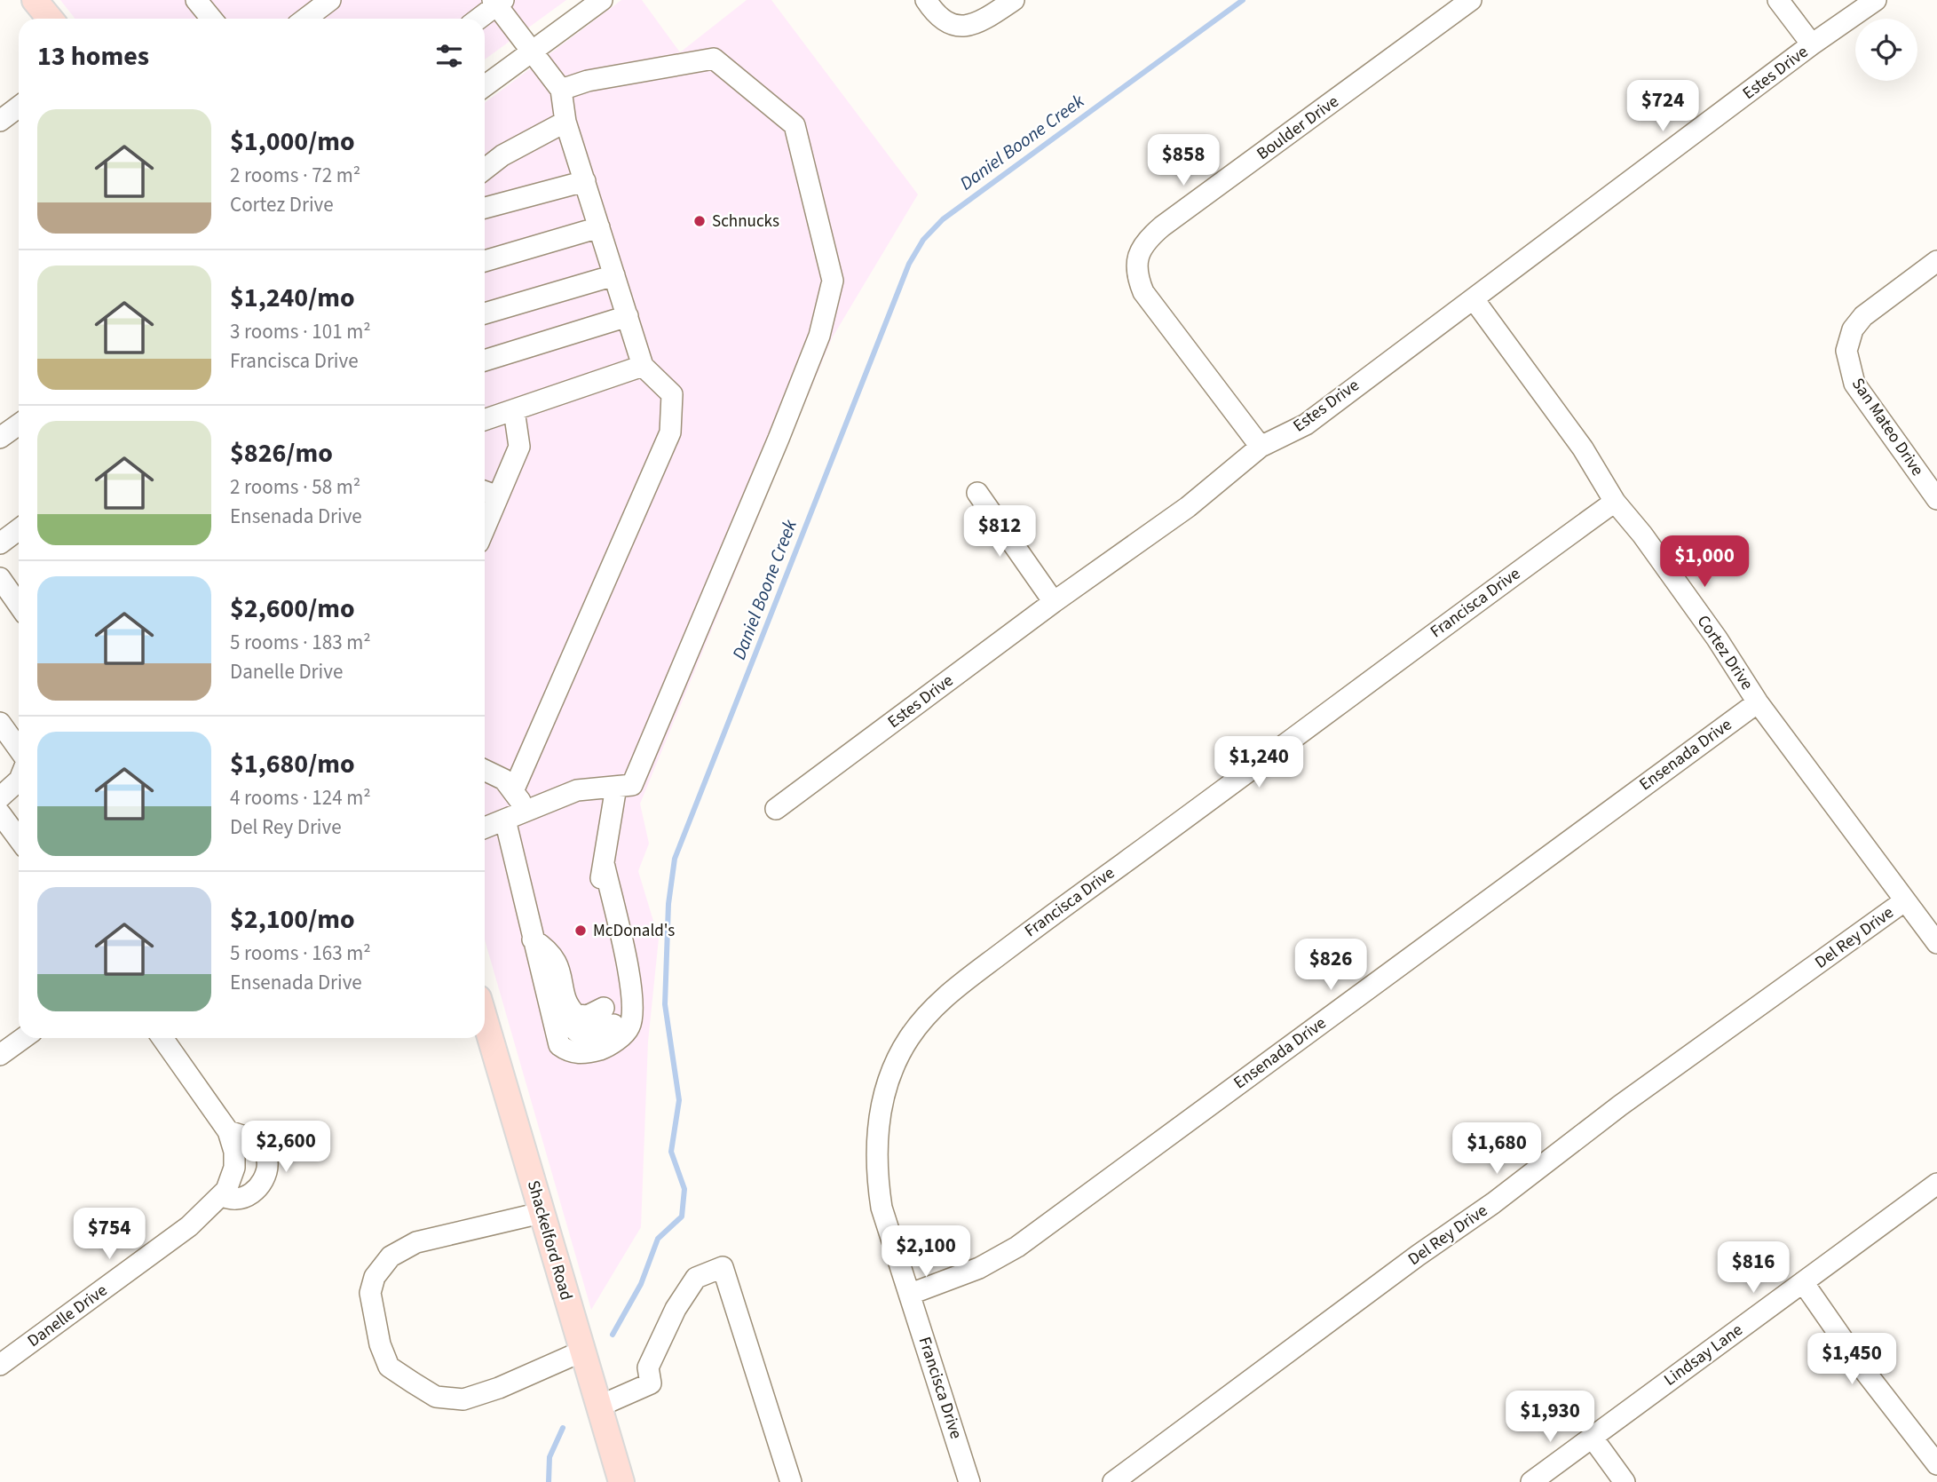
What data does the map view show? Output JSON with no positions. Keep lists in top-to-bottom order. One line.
{"streets":{"main road":["Shackelford Road"],"street":["Estes Drive","Boulder Drive","San Mateo Drive","Francisca Drive","Cortez Drive","Ensenada Drive","Del Rey Drive","Danelle Drive","Lindsay Lane"]},"crossings":[["Estes Drive","Boulder Drive"],["Estes Drive","Cortez Drive"],["Francisca Drive","Cortez Drive"],["Francisca Drive","Ensenada Drive"],["Cortez Drive","Ensenada Drive"],["Cortez Drive","Del Rey Drive"]],"water":["Daniel Boone Creek"],"places":["Schnucks","McDonald's"],"page":{"heading":"13 homes","price":["$724","$858","$812","$1,000","$1,240","$826","$2,600","$1,680","$754","$2,100","$816","$1,450","$1,930"],"list":[{"name":"$1,000/mo","note":"2 rooms · 72 m² · Cortez Drive"},{"name":"$1,240/mo","note":"3 rooms · 101 m² · Francisca Drive"},{"name":"$826/mo","note":"2 rooms · 58 m² · Ensenada Drive"},{"name":"$2,600/mo","note":"5 rooms · 183 m² · Danelle Drive"},{"name":"$1,680/mo","note":"4 rooms · 124 m² · Del Rey Drive"},{"name":"$2,100/mo","note":"5 rooms · 163 m² · Ensenada Drive"}]}}
